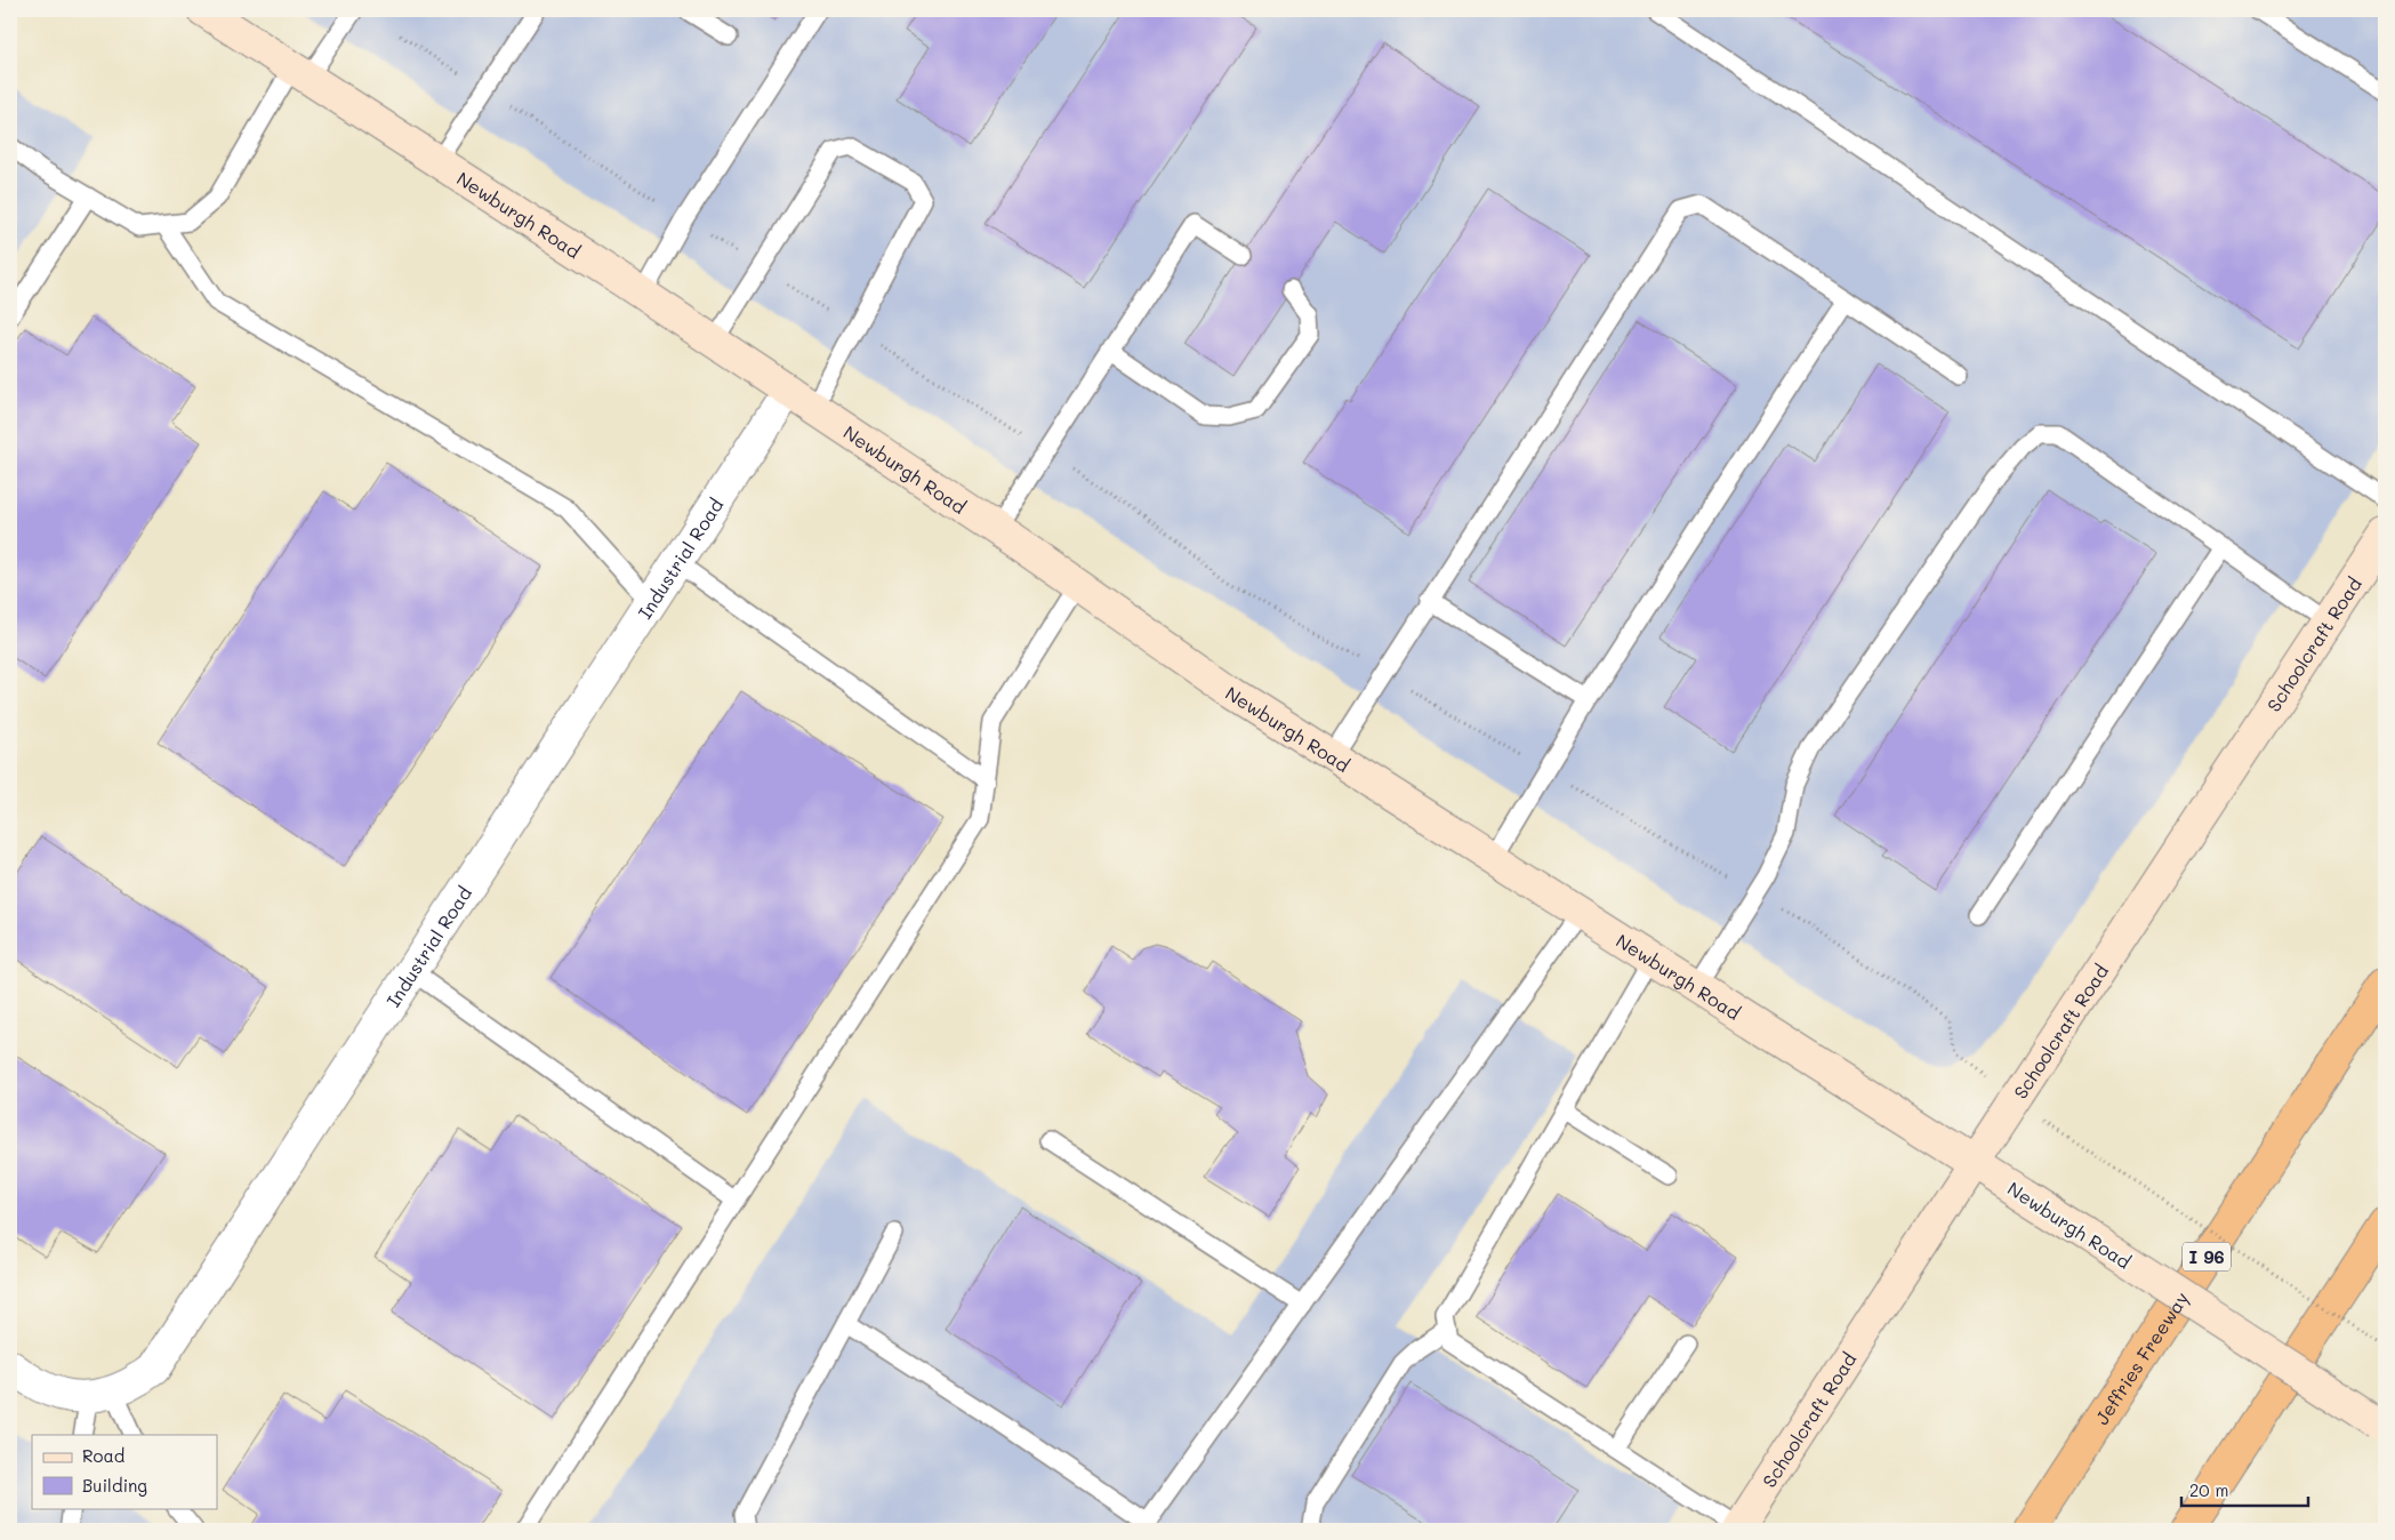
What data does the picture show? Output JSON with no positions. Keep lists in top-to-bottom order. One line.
{"streets":{"highway":["I 96","Jeffries Freeway"],"main road":["Newburgh Road","Schoolcraft Road"],"street":["Industrial Road"]},"crossings":[["Newburgh Road","Industrial Road"],["Newburgh Road","Schoolcraft Road"]],"legend":["Road","Building"],"scale_bar":"20 m"}
